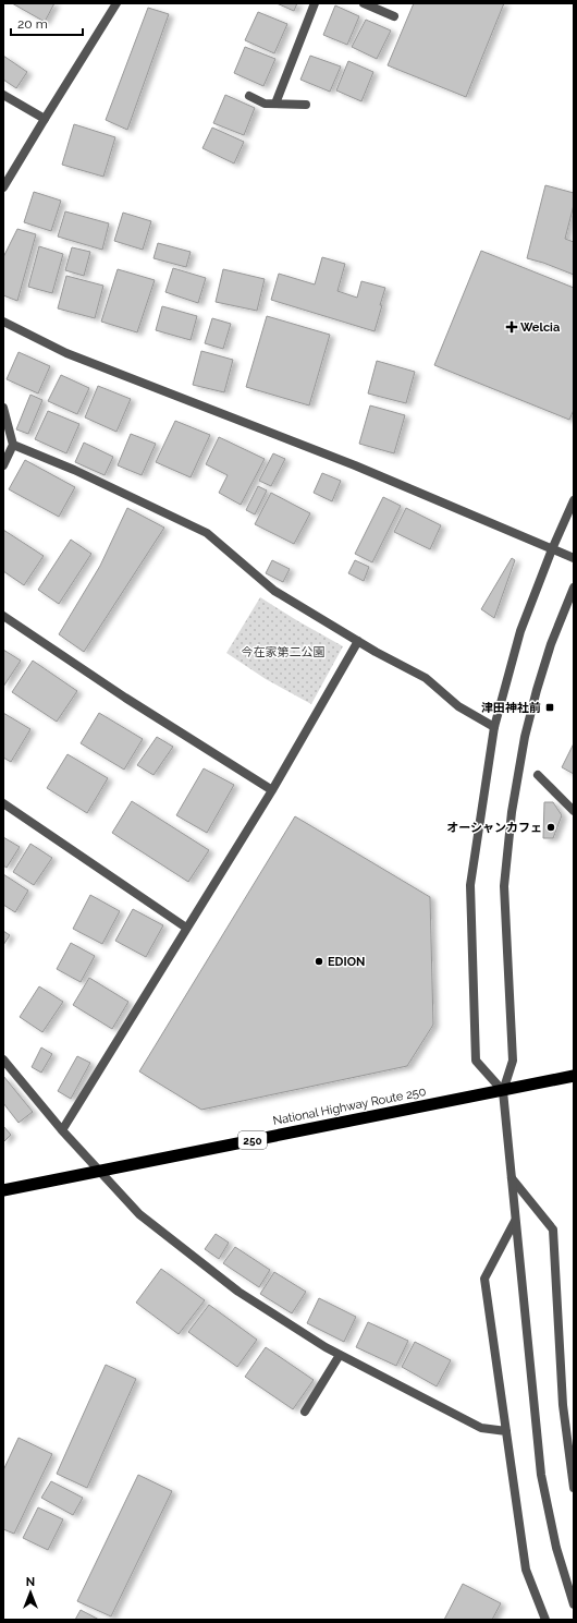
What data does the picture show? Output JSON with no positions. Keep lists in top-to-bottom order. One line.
{"streets":{"highway":["National Highway Route 250","250"]},"parks":["今在家第二公園"],"places":{"health":["Welcia"],"transit":["津田神社前"],"other":["オーシャンカフェ","EDION"]},"scale_bar":"20 m","north":"top"}
